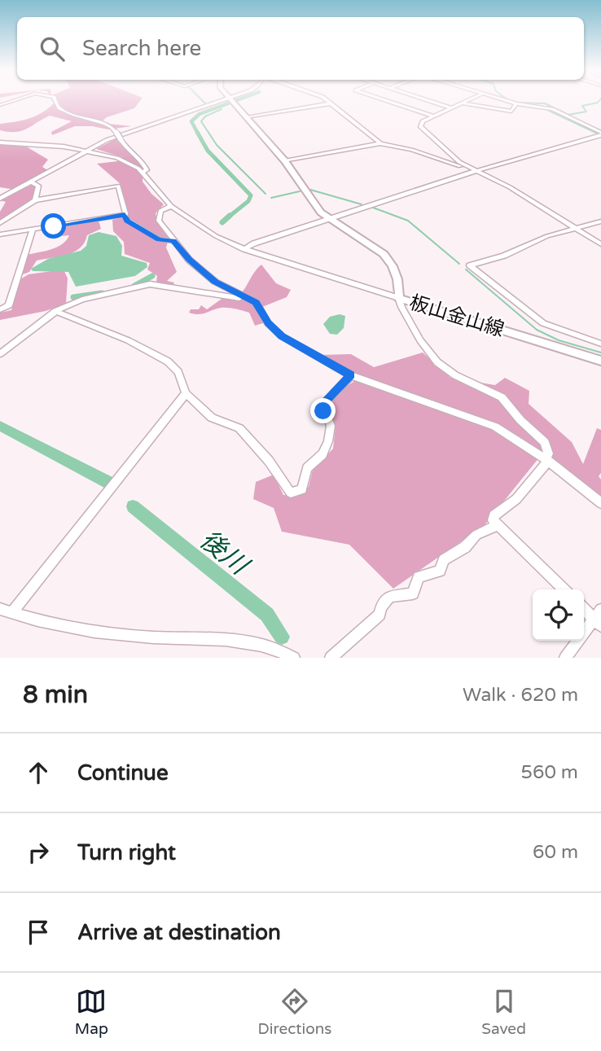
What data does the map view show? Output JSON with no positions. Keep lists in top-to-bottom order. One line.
{"streets":{"main road":["板山金山線"]},"water":["後川"],"page":{"search":"Search here","heading":["8 min","Walk · 620 m"],"list":[["Continue","560 m"],["Turn right","60 m"],"Arrive at destination"],"nav":["Map","Directions","Saved"]}}
